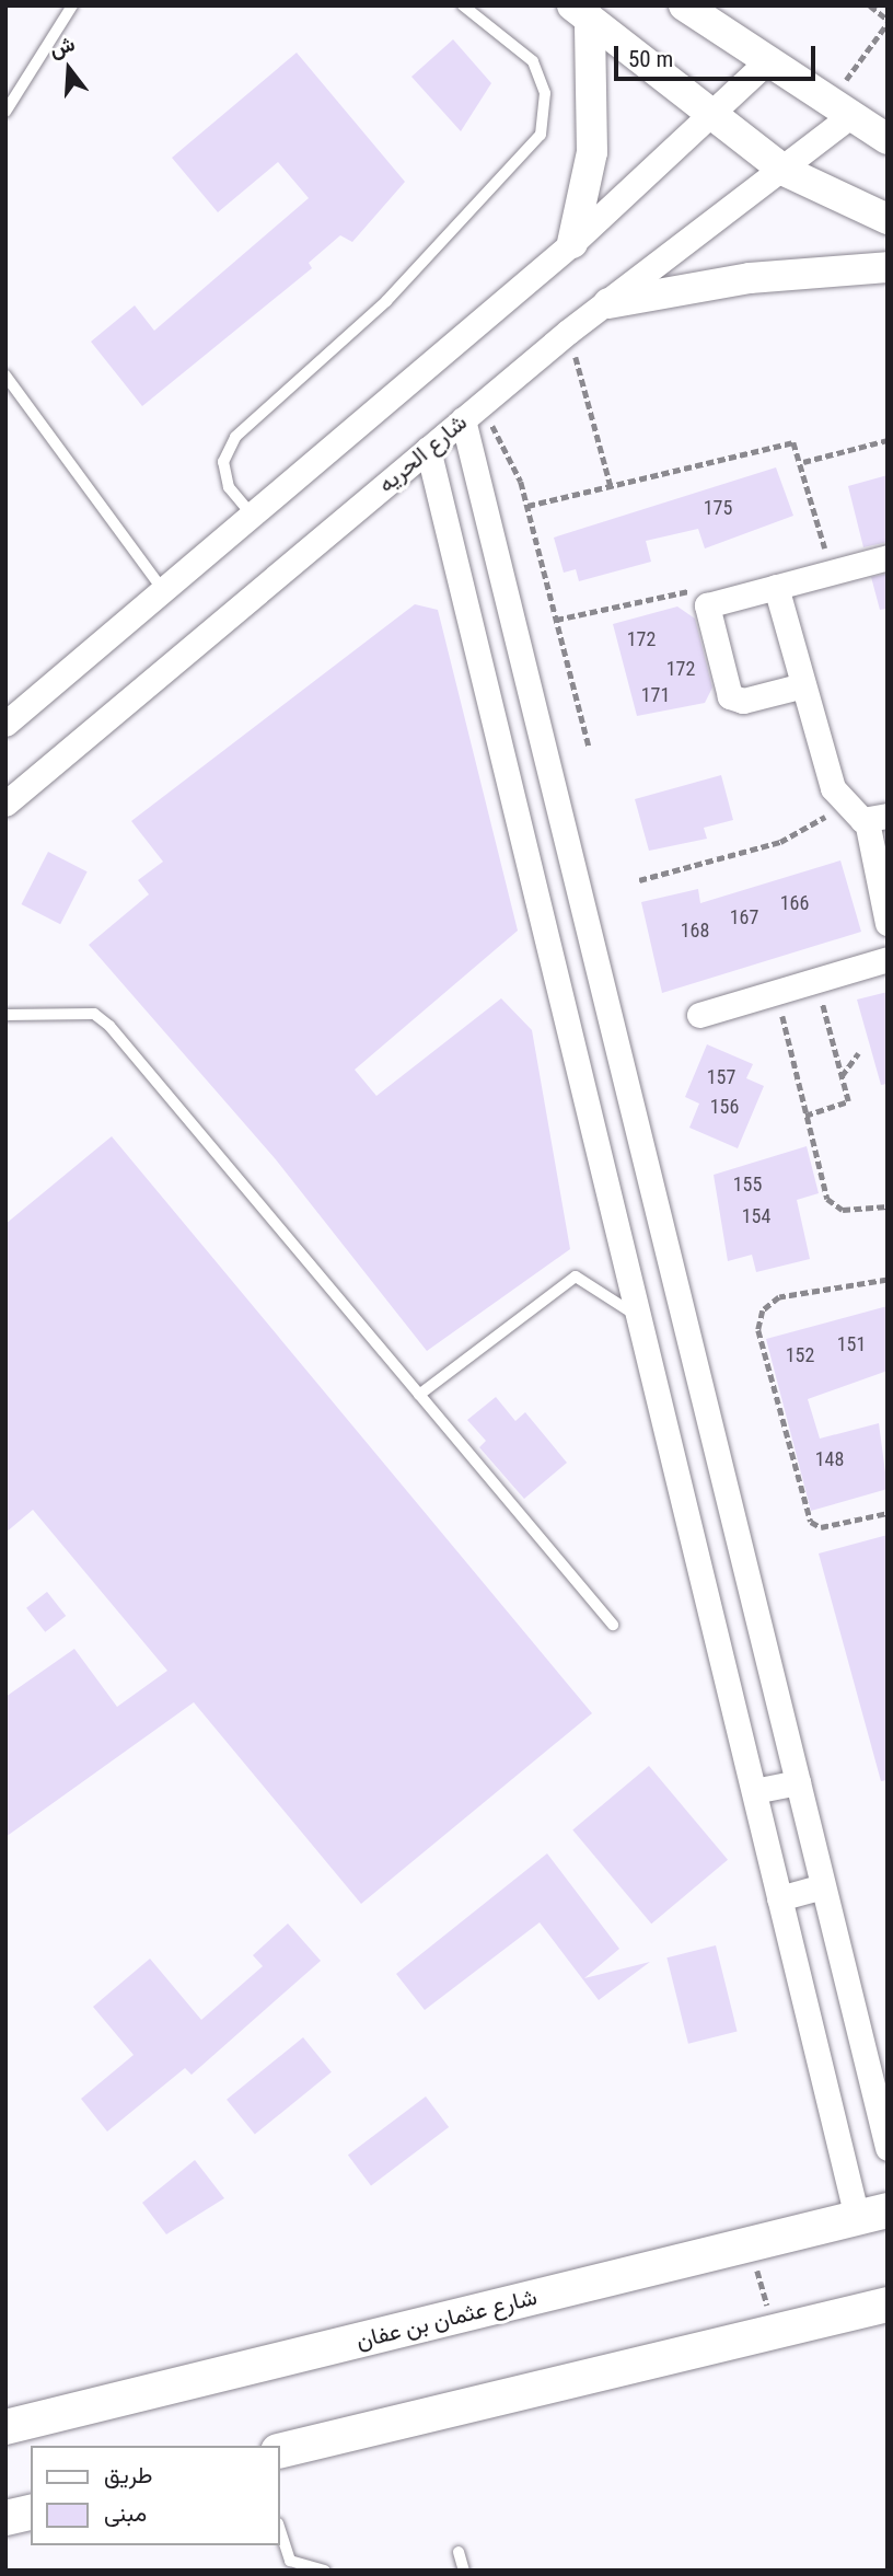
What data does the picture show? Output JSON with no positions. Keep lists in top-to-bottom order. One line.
{"streets":{"main road":["شارع عثمان بن عفان"],"street":["شارع الحريه"]},"house_numbers":["175","172","172","171","166","167","168","157","156","155","154","151","152","148"],"legend":["طريق","مبنى"],"scale_bar":"50 m","north":"top"}
